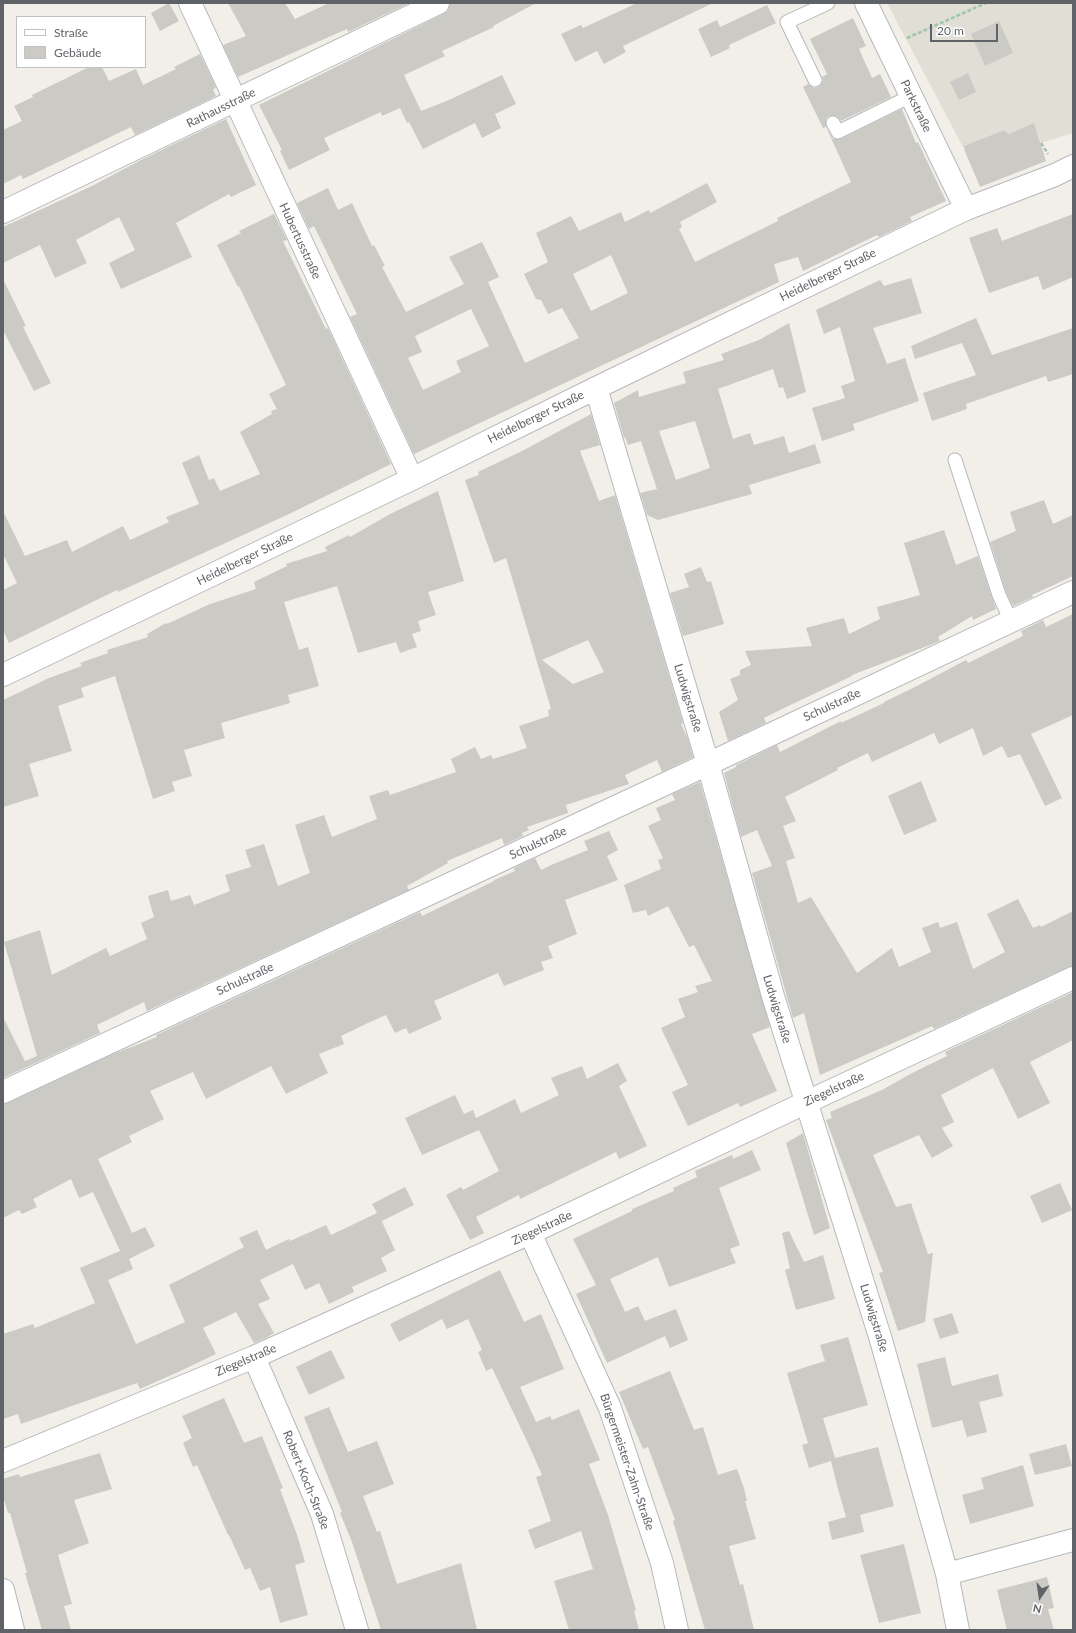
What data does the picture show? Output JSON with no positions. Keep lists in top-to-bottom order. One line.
{"streets":{"street":["Parkstraße","Rathausstraße","Hubertusstraße","Heidelberger Straße","Ludwigstraße","Schulstraße","Ziegelstraße","Bürgermeister-Zahn-Straße","Robert-Koch-Straße"]},"crossings":[["Parkstraße","Heidelberger Straße"],["Rathausstraße","Hubertusstraße"],["Hubertusstraße","Heidelberger Straße"],["Heidelberger Straße","Ludwigstraße"],["Ludwigstraße","Schulstraße"],["Ludwigstraße","Ziegelstraße"],["Ziegelstraße","Bürgermeister-Zahn-Straße"],["Ziegelstraße","Robert-Koch-Straße"]],"legend":["Straße","Gebäude"],"scale_bar":"20 m","north":"bottom"}
